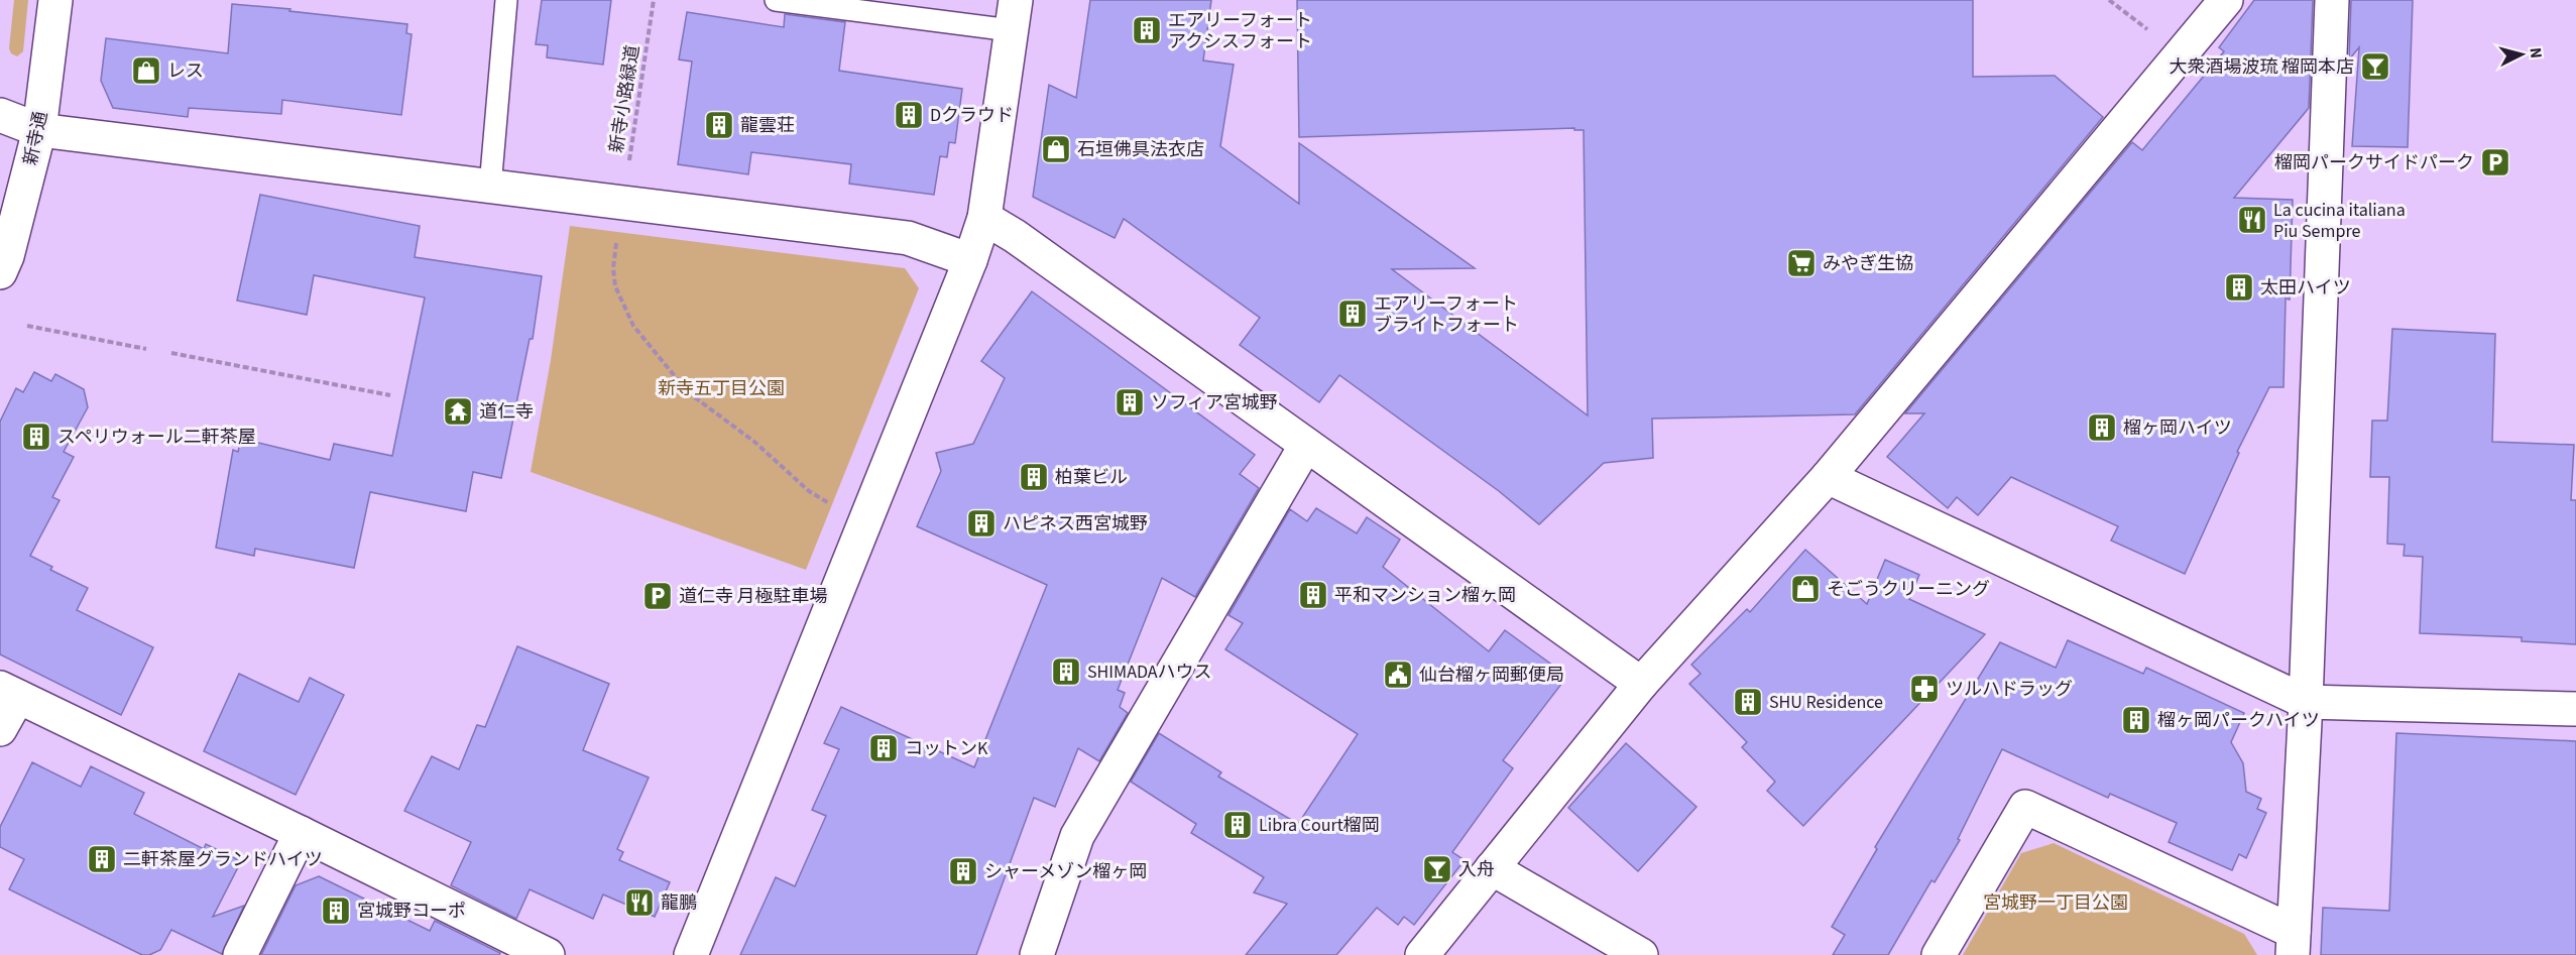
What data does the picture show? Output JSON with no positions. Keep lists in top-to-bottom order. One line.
{"streets":{"street":["新寺通"],"path":["新寺小路緑道"]},"parks":["新寺五丁目公園","宮城野一丁目公園"],"places":{"building":["エアリーフォート アクシスフォート","Dクラウド","龍雲荘","太田ハイツ","エアリーフォート ブライトフォート","ソフィア宮城野","榴ヶ岡ハイツ","スペリウォール二軒茶屋","柏葉ビル","ハピネス西宮城野","平和マンション榴ヶ岡","SHIMADAハウス","SHU Residence","榴ヶ岡パークハイツ","コットンK","Libra Court榴岡","二軒茶屋グランドハイツ","シャーメゾン榴ヶ岡","宮城野コーポ"],"bar":["大衆酒場波琉 榴岡本店","入舟"],"shop":["レス","石垣佛具法衣店","そごうクリーニング"],"parking":["榴岡パークサイドパーク","道仁寺 月極駐車場"],"restaurant":["La cucina italiana Piu Sempre","龍鵬"],"supermarket":["みやぎ生協"],"temple":["道仁寺"],"public building":["仙台榴ヶ岡郵便局"],"pharmacy":["ツルハドラッグ"]},"north":"right"}
